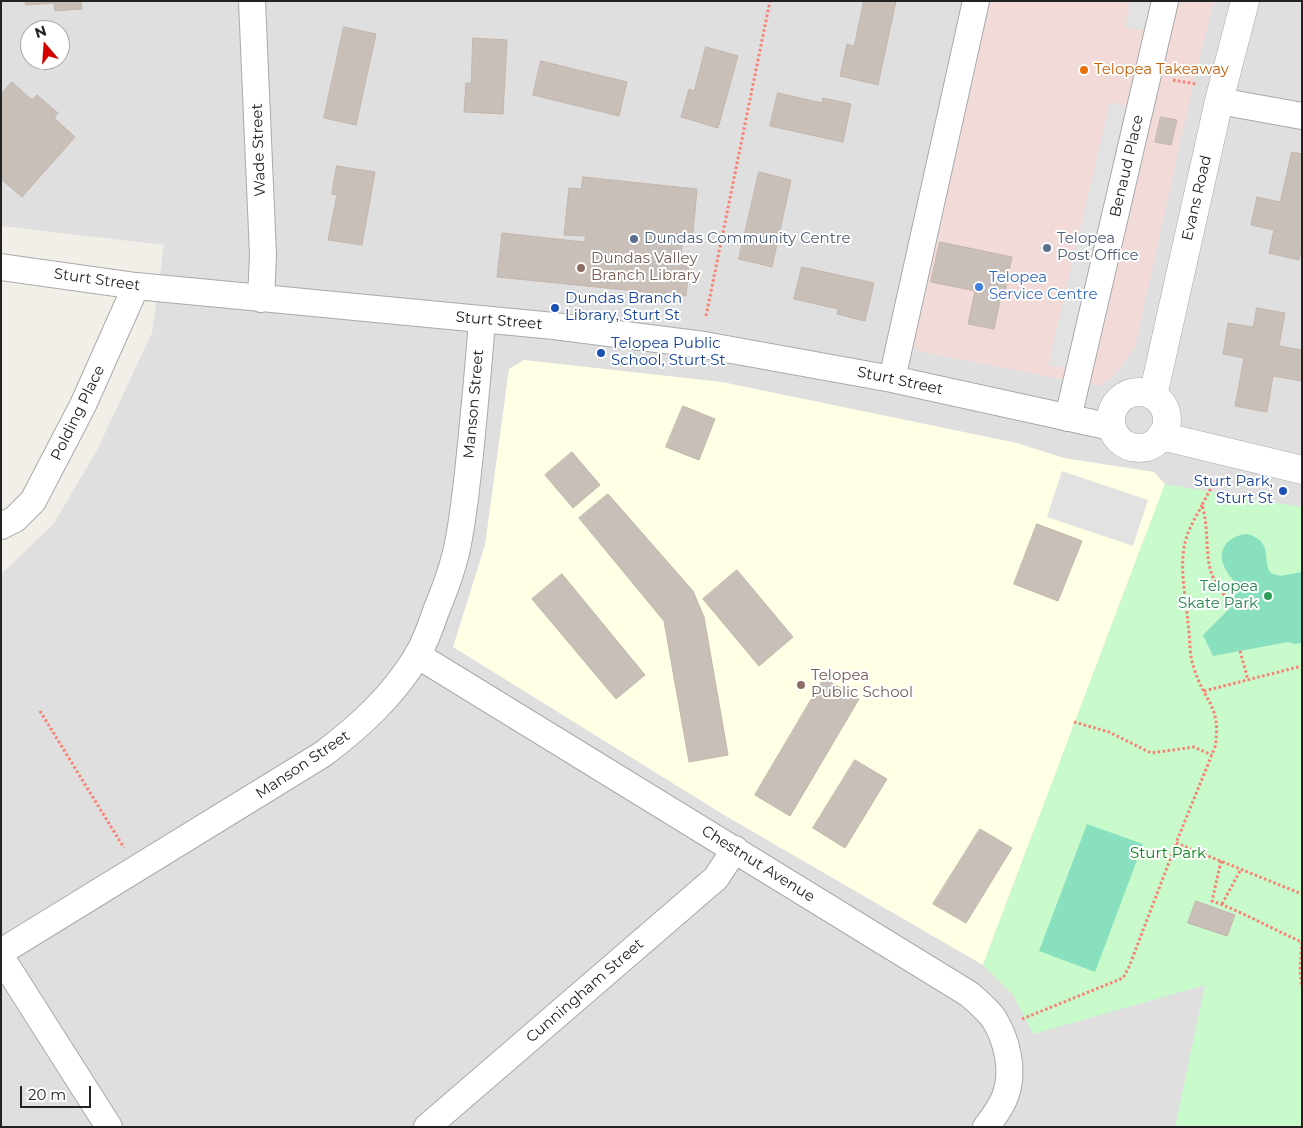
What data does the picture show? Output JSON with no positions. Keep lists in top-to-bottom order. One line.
{"streets":{"street":["Wade Street","Benaud Place","Evans Road","Sturt Street","Manson Street","Polding Place","Chestnut Avenue","Cunningham Street"]},"crossings":[["Wade Street","Sturt Street"],["Benaud Place","Sturt Street"],["Evans Road","Sturt Street"],["Sturt Street","Manson Street"],["Sturt Street","Polding Place"],["Manson Street","Chestnut Avenue"],["Chestnut Avenue","Cunningham Street"]],"parks":["Sturt Park"],"places":["Telopea Takeaway","Dundas Community Centre","Telopea Post Office","Dundas Valley Branch Library","Telopea Service Centre","Dundas Branch Library, Sturt St","Telopea Public School, Sturt St","Sturt Park, Sturt St","Telopea Skate Park","Telopea Public School"],"scale_bar":"20 m","north":"top"}
